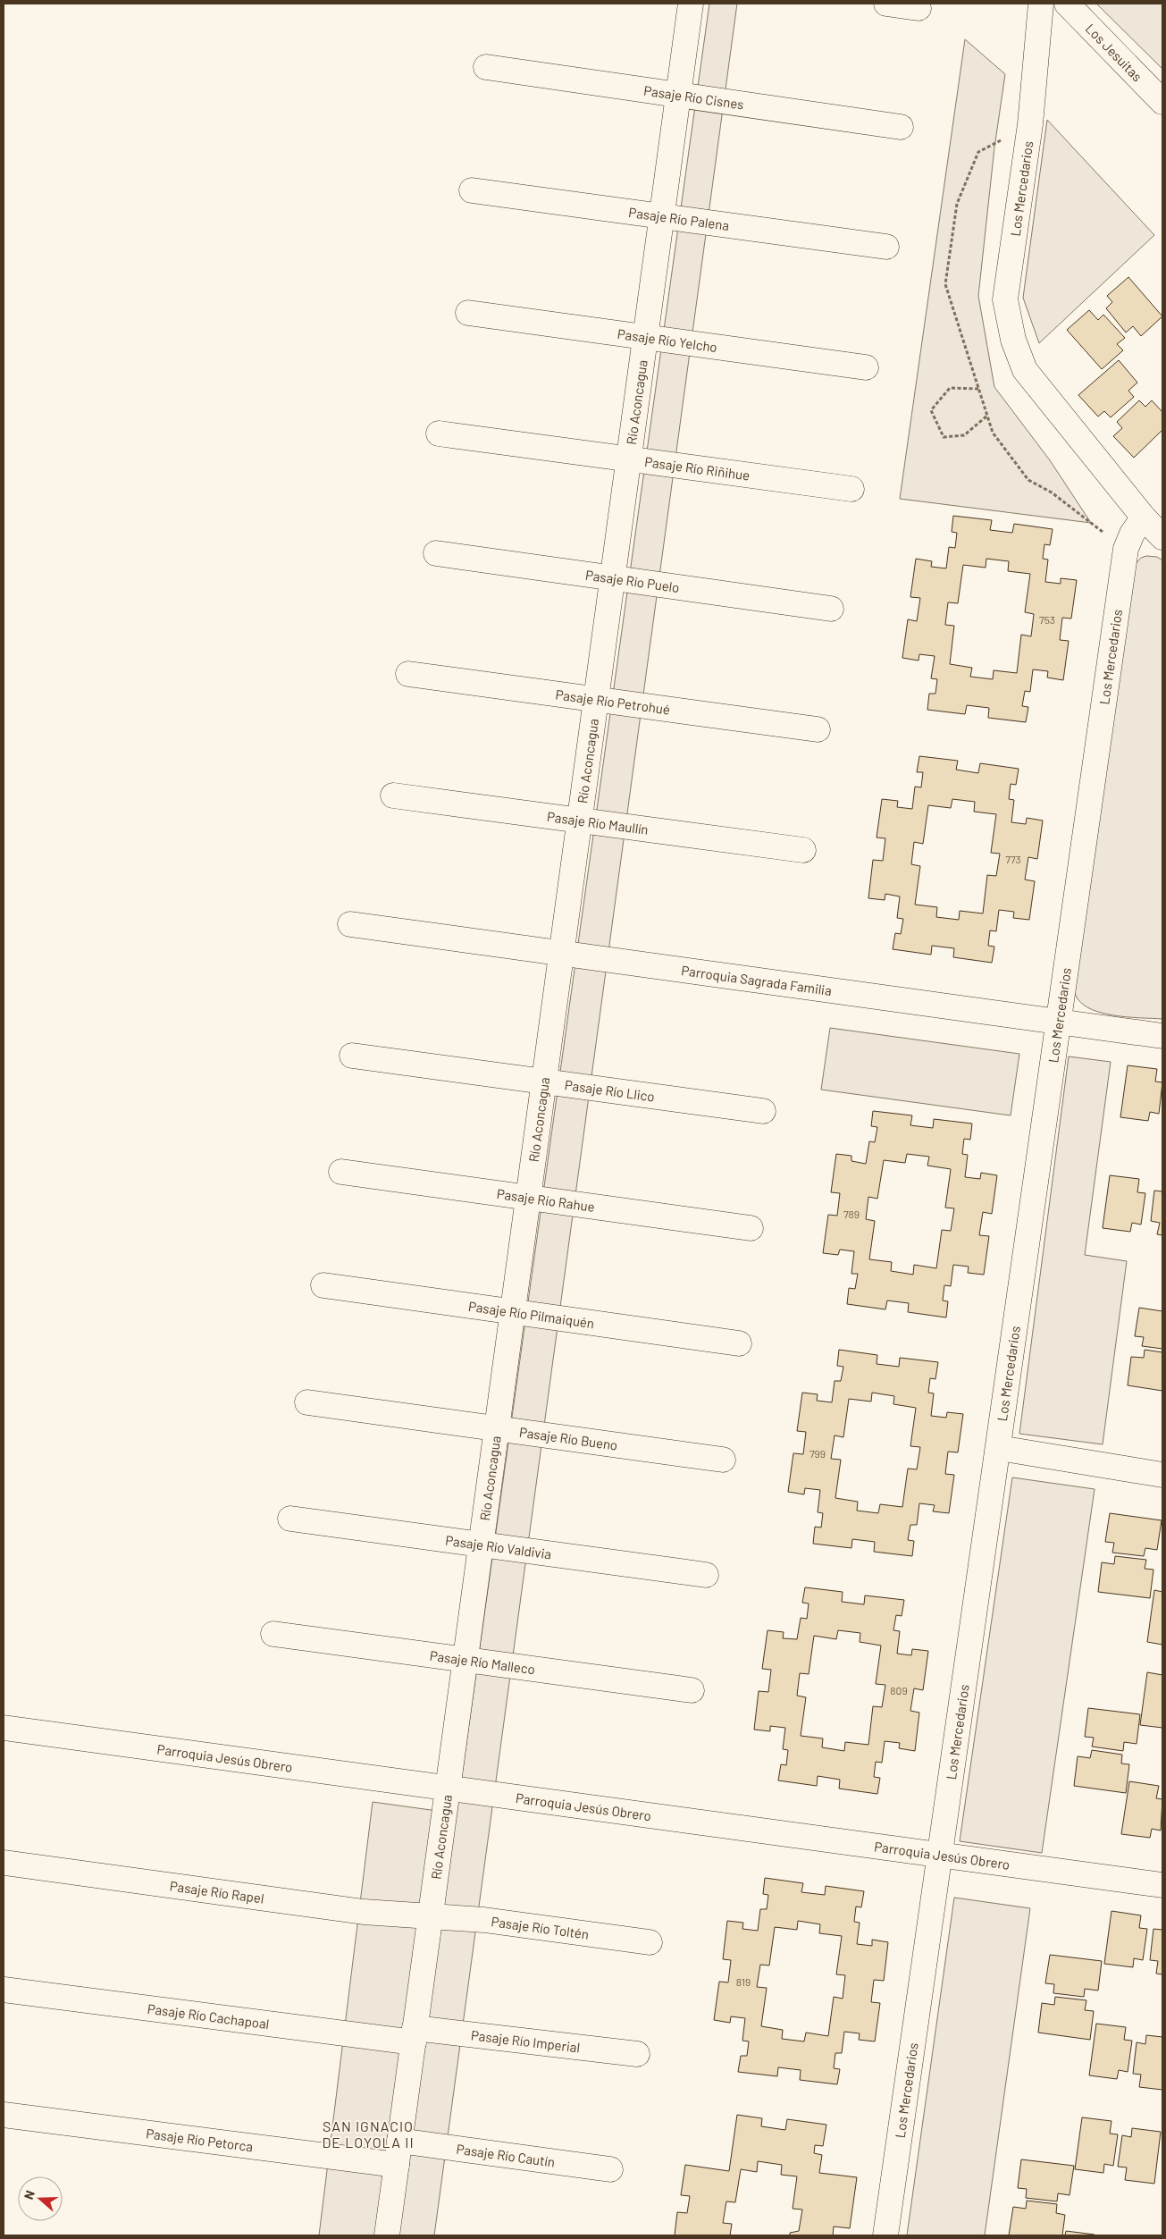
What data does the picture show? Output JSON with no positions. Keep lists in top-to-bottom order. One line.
{"streets":{"street":["Los Jesuitas","Pasaje Río Cisnes","Los Mercedarios","Pasaje Río Palena","Pasaje Río Yelcho","Río Aconcagua","Pasaje Río Riñihue","Pasaje Río Puelo","Pasaje Río Petrohué","Pasaje Río Maullín","Parroquia Sagrada Familia","Pasaje Río Llico","Pasaje Río Rahue","Pasaje Río Pilmaiquén","Pasaje Río Bueno","Pasaje Río Valdivia","Pasaje Río Malleco","Parroquia Jesús Obrero","Pasaje Río Rapel","Pasaje Río Toltén","Pasaje Río Cachapoal","Pasaje Río Imperial","Pasaje Río Petorca","Pasaje Río Cautín"]},"crossings":[["Pasaje Río Cisnes","Río Aconcagua"],["Los Mercedarios","Parroquia Sagrada Familia"],["Los Mercedarios","Parroquia Jesús Obrero"],["Pasaje Río Palena","Río Aconcagua"],["Pasaje Río Yelcho","Río Aconcagua"],["Río Aconcagua","Pasaje Río Riñihue"],["Río Aconcagua","Pasaje Río Puelo"],["Río Aconcagua","Pasaje Río Petrohué"],["Río Aconcagua","Pasaje Río Maullín"],["Río Aconcagua","Parroquia Sagrada Familia"],["Río Aconcagua","Pasaje Río Llico"],["Río Aconcagua","Pasaje Río Rahue"],["Río Aconcagua","Pasaje Río Pilmaiquén"],["Río Aconcagua","Pasaje Río Bueno"],["Río Aconcagua","Pasaje Río Valdivia"],["Río Aconcagua","Pasaje Río Malleco"],["Río Aconcagua","Parroquia Jesús Obrero"],["Río Aconcagua","Pasaje Río Rapel"],["Río Aconcagua","Pasaje Río Toltén"],["Río Aconcagua","Pasaje Río Cachapoal"],["Río Aconcagua","Pasaje Río Imperial"],["Río Aconcagua","Pasaje Río Petorca"],["Río Aconcagua","Pasaje Río Cautín"],["Pasaje Río Rapel","Pasaje Río Toltén"],["Pasaje Río Cachapoal","Pasaje Río Imperial"]],"districts":["SAN IGNACIO DE LOYOLA II"],"house_numbers":["753","773","789","799","809","819"],"north":"left"}
